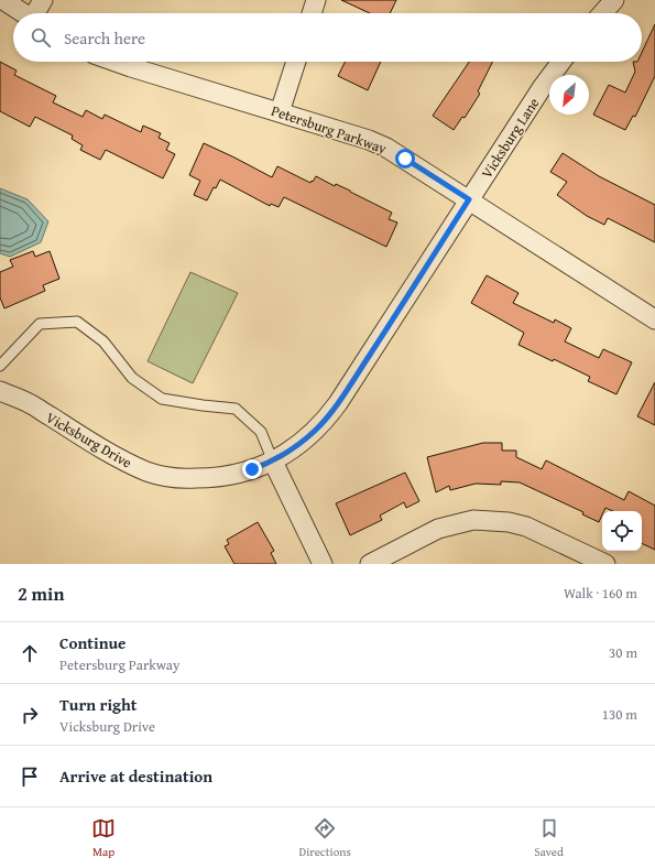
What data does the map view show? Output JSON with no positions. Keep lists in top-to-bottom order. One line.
{"streets":{"street":["Petersburg Parkway","Vicksburg Lane","Vicksburg Drive"]},"crossings":[["Petersburg Parkway","Vicksburg Lane"],["Petersburg Parkway","Vicksburg Drive"],["Vicksburg Lane","Vicksburg Drive"]],"north":"bottom left","page":{"search":"Search here","heading":["2 min","Walk · 160 m"],"list":[["Continue","Petersburg Parkway","30 m"],["Turn right","Vicksburg Drive","130 m"],"Arrive at destination"],"nav":["Map","Directions","Saved"]}}
